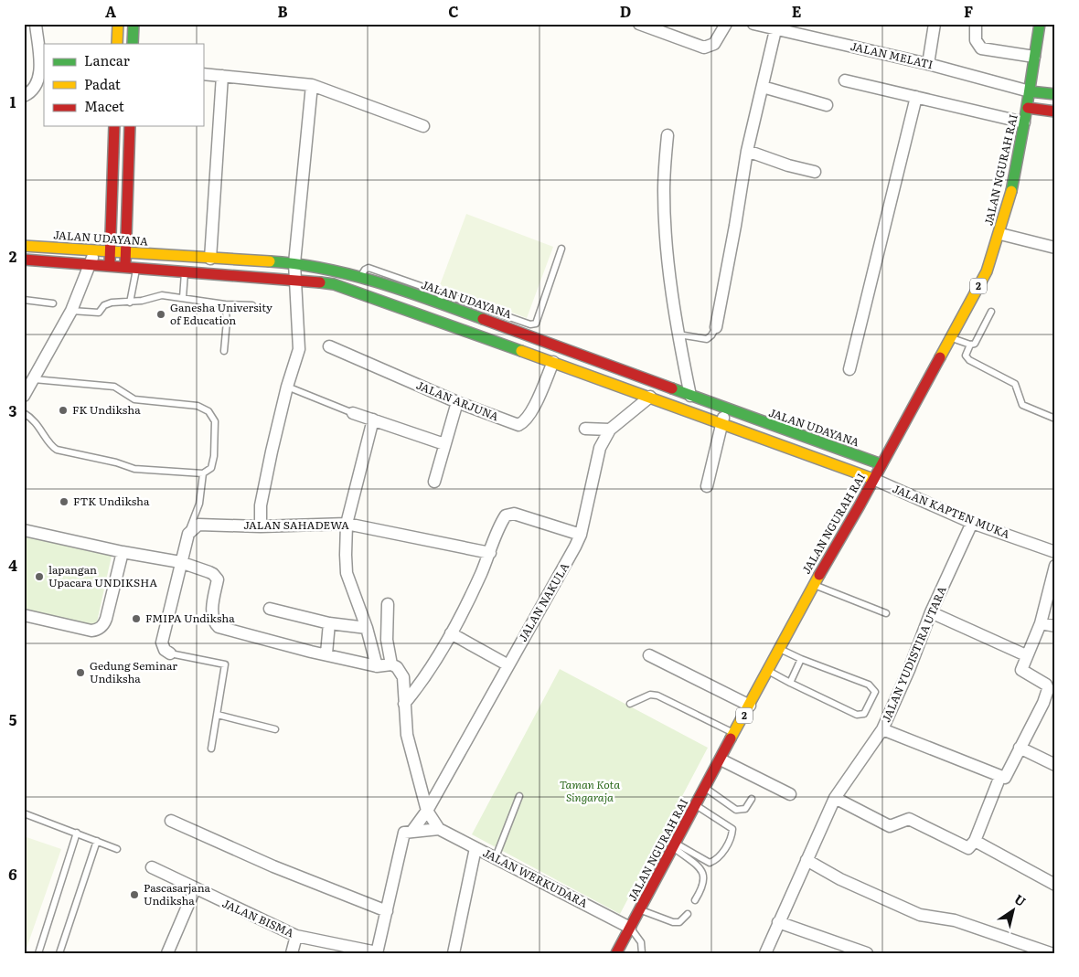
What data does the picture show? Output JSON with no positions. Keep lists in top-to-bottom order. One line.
{"streets":{"main road":["JALAN NGURAH RAI","JALAN UDAYANA","2"],"street":["JALAN MELATI","JALAN ARJUNA","JALAN KAPTEN MUKA","JALAN SAHADEWA","JALAN NAKULA","JALAN YUDISTIRA UTARA","JALAN WERKUDARA","JALAN BISMA"]},"crossings":[["JALAN MELATI","JALAN NGURAH RAI"],["JALAN MELATI","2"],["JALAN NGURAH RAI","JALAN UDAYANA"],["JALAN NGURAH RAI","2"],["JALAN NGURAH RAI","JALAN KAPTEN MUKA"],["JALAN NGURAH RAI","JALAN WERKUDARA"],["JALAN KAPTEN MUKA","JALAN YUDISTIRA UTARA"],["JALAN NAKULA","JALAN WERKUDARA"]],"parks":["Taman Kota Singaraja"],"places":["Ganesha University of Education","FK Undiksha","FTK Undiksha","lapangan Upacara UNDIKSHA","FMIPA Undiksha","Gedung Seminar Undiksha","Pascasarjana Undiksha"],"legend":["Lancar","Padat","Macet"],"north":"top right","grid":{"columns":["A","B","C","D","E","F"],"rows":["1","2","3","4","5","6"]}}
